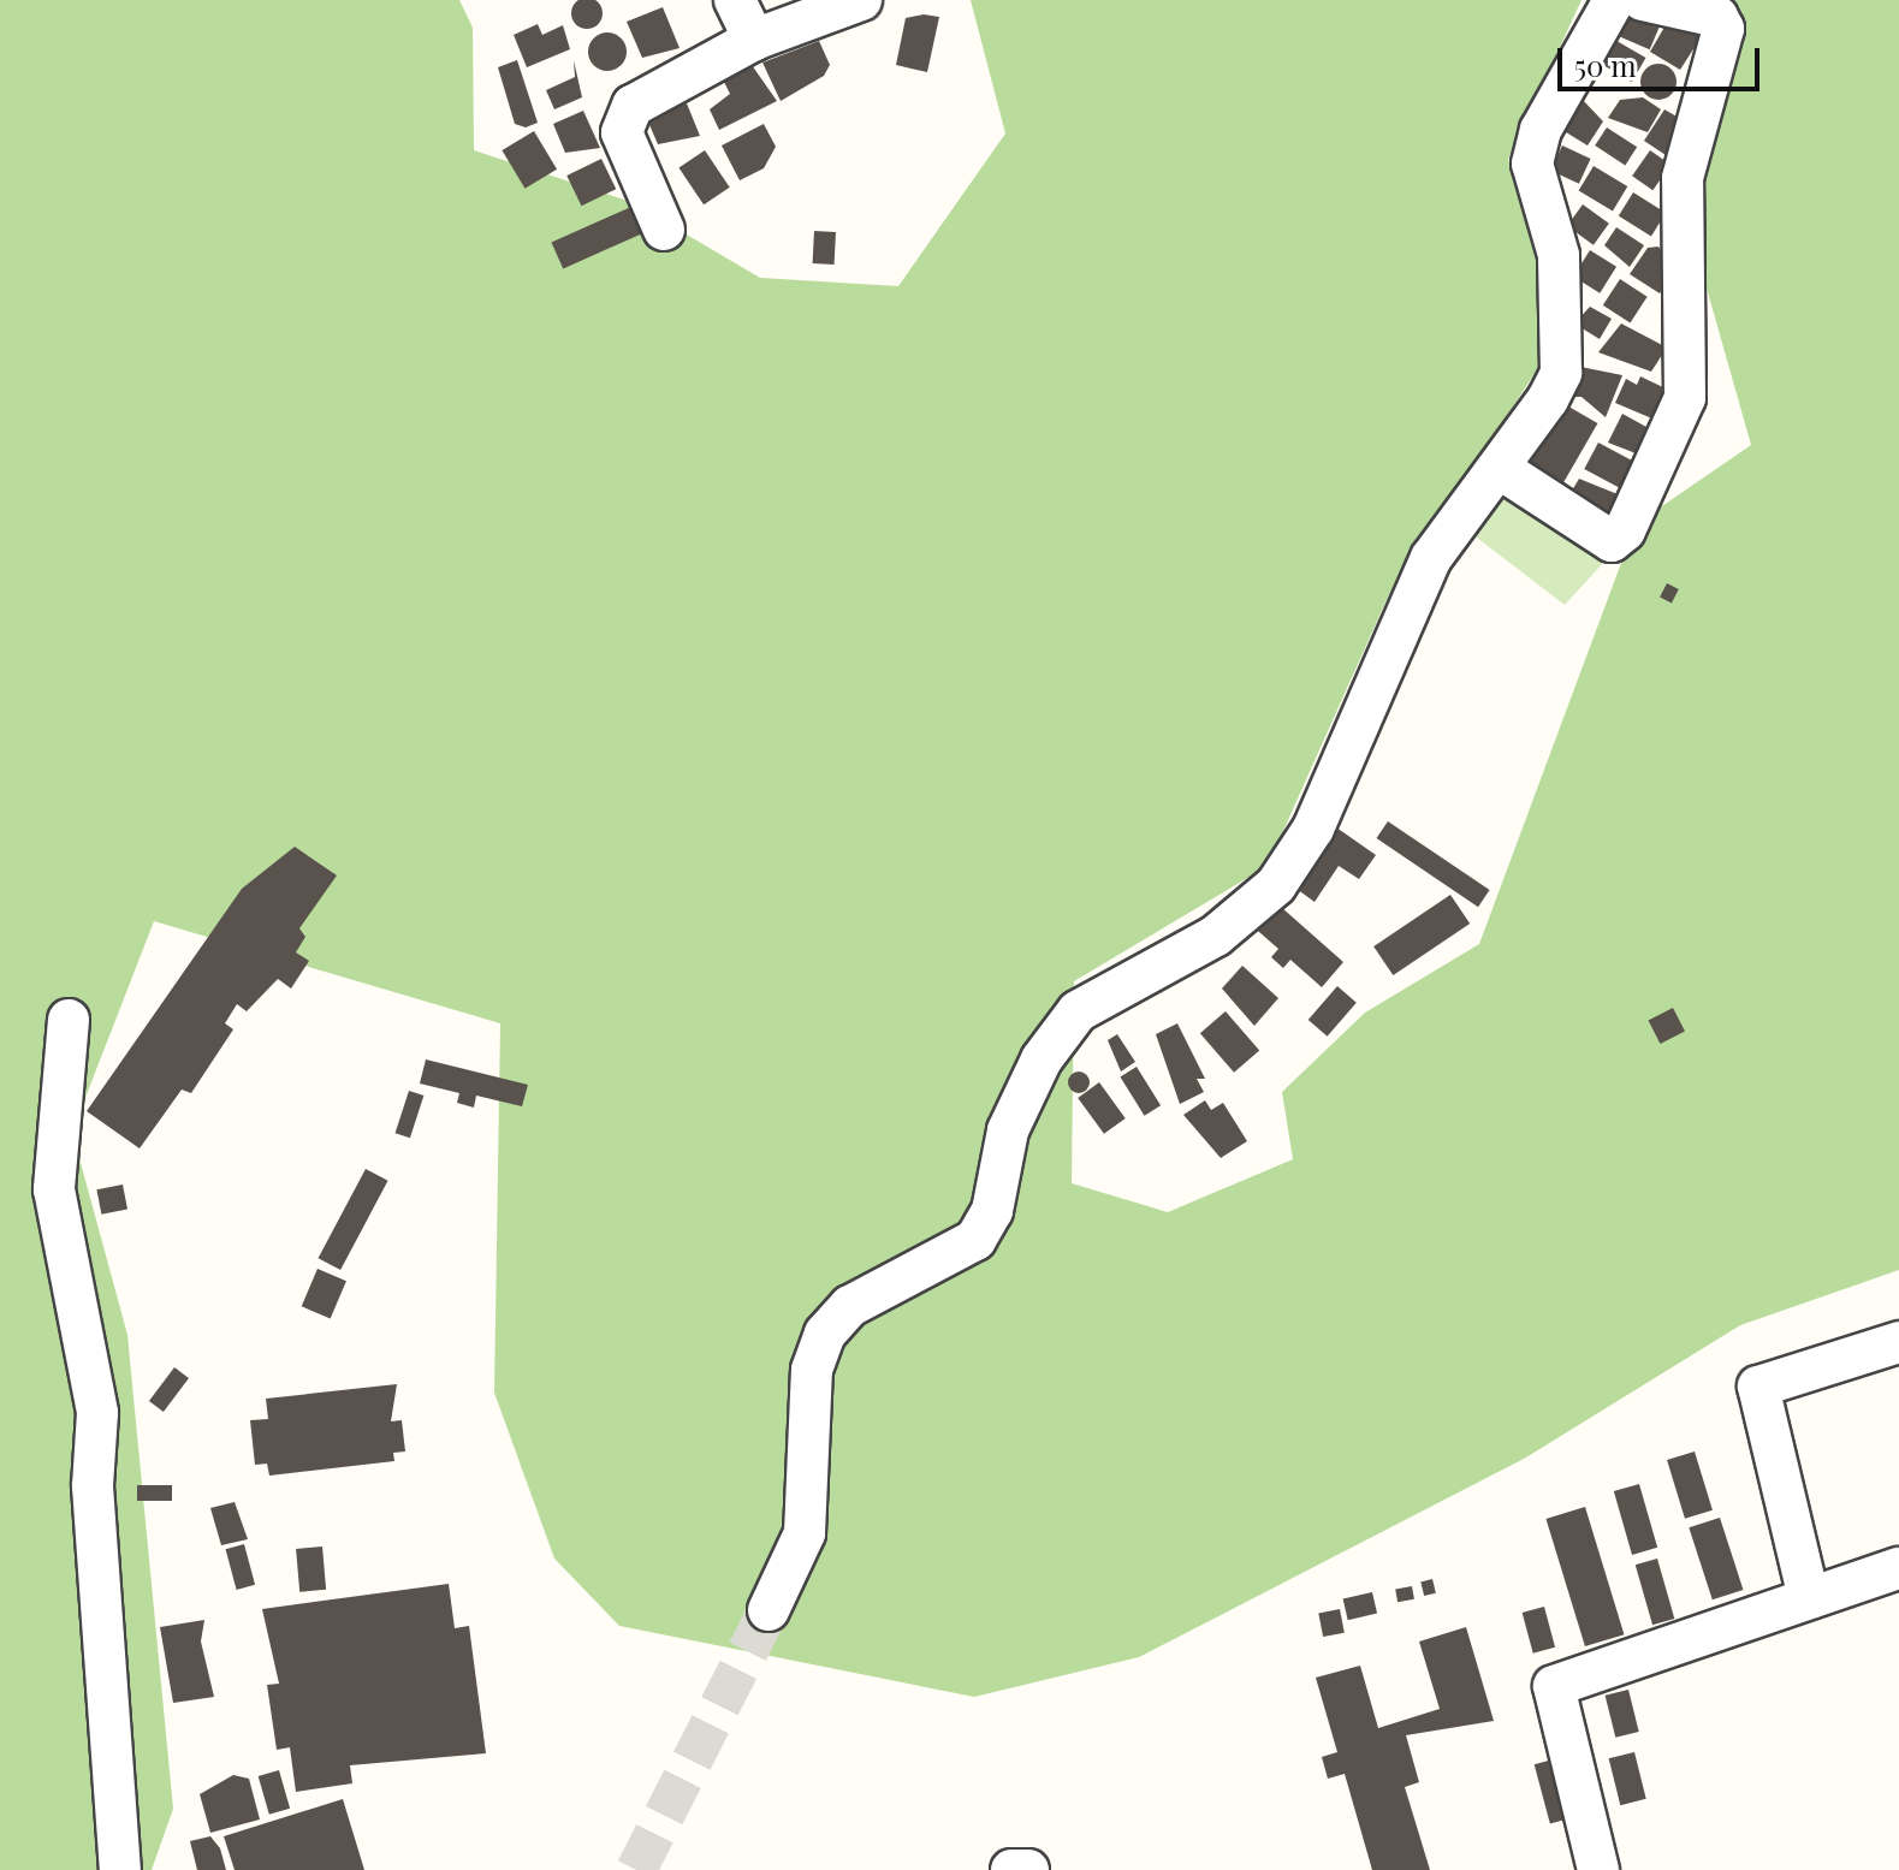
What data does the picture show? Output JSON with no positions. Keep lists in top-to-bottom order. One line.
{"scale_bar":"50 m"}
